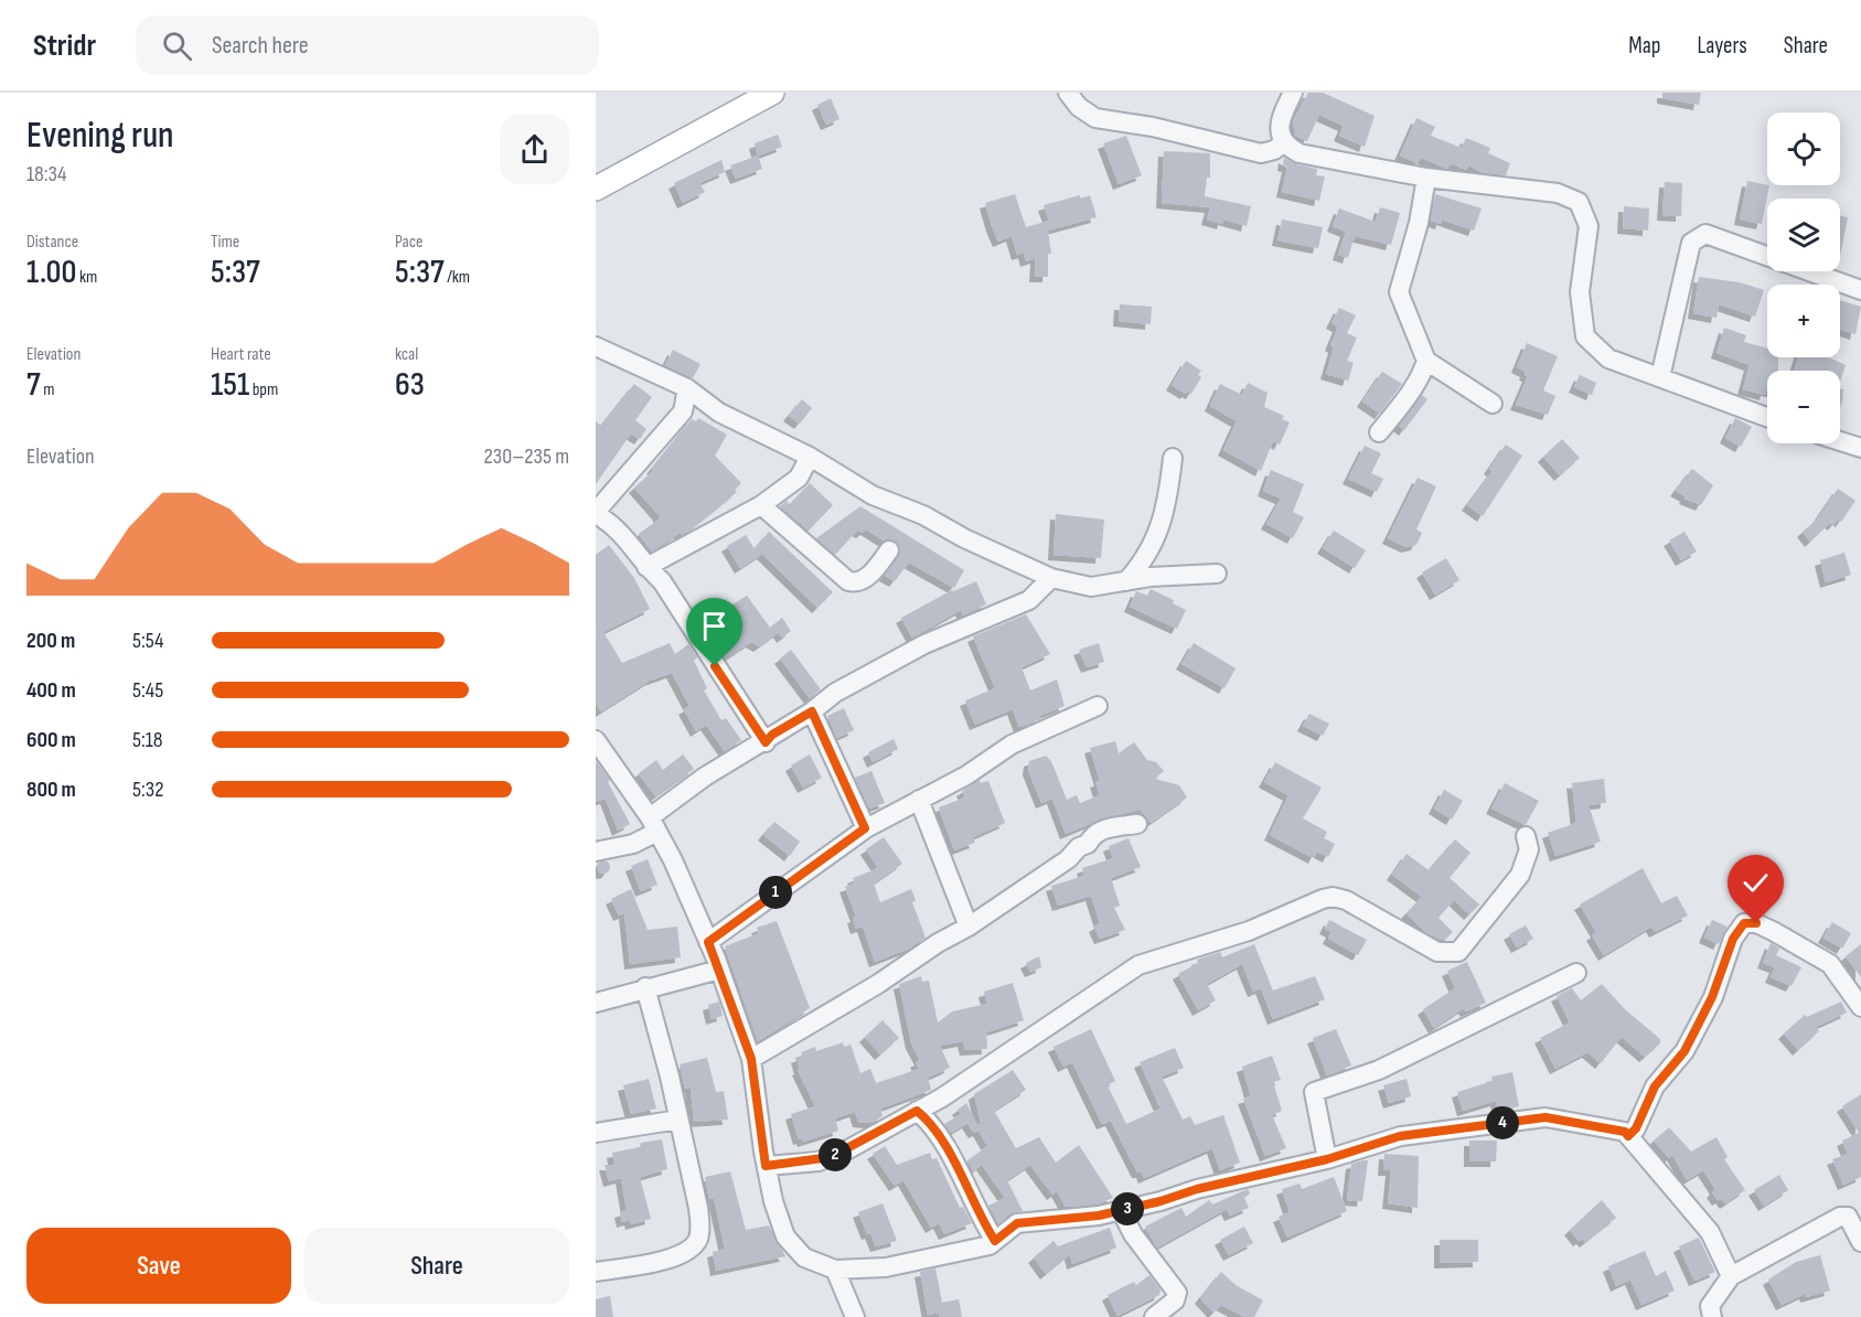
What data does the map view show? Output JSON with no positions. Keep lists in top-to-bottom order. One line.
{"page":{"header":"Stridr","search":"Search here","nav":["Map","Layers","Share"],"heading":["Evening run","18:34"],"map_buttons":["+","−"],"stats":[["Distance","1.00 km"],["Time","5:37"],["Pace","5:37 /km"],["Elevation","7 m"],["Heart rate","151 bpm"],["kcal","63"]],"chart":["Elevation","230–235 m"],"list":[{"name":"200 m","note":"5:54"},{"name":"400 m","note":"5:45"},{"name":"600 m","note":"5:18"},{"name":"800 m","note":"5:32"}],"pins":["1","4","2","3"],"buttons":["Save","Share"]}}
